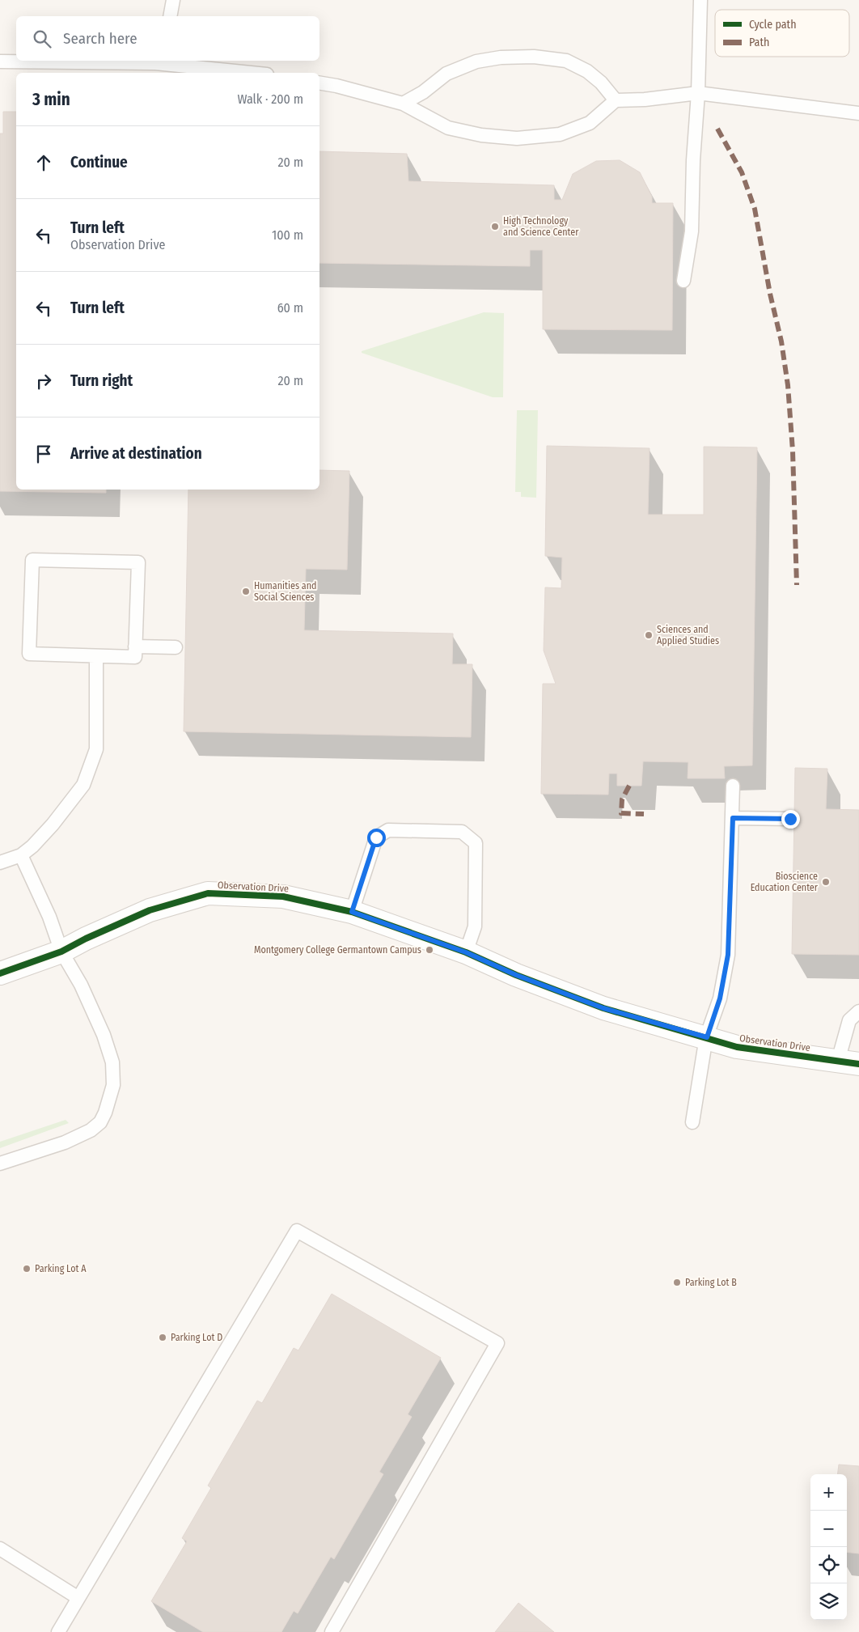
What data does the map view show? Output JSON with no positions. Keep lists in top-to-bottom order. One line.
{"streets":{"street":["Observation Drive"]},"places":["High Technology and Science Center","Humanities and Social Sciences","Sciences and Applied Studies","Bioscience Education Center","Montgomery College Germantown Campus","Parking Lot A","Parking Lot B","Parking Lot D"],"legend":["Cycle path","Path"],"page":{"search":"Search here","heading":["3 min","Walk · 200 m"],"list":[["Continue","20 m"],["Turn left","Observation Drive","100 m"],["Turn left","60 m"],["Turn right","20 m"],"Arrive at destination"],"map_buttons":["+","−"]}}
